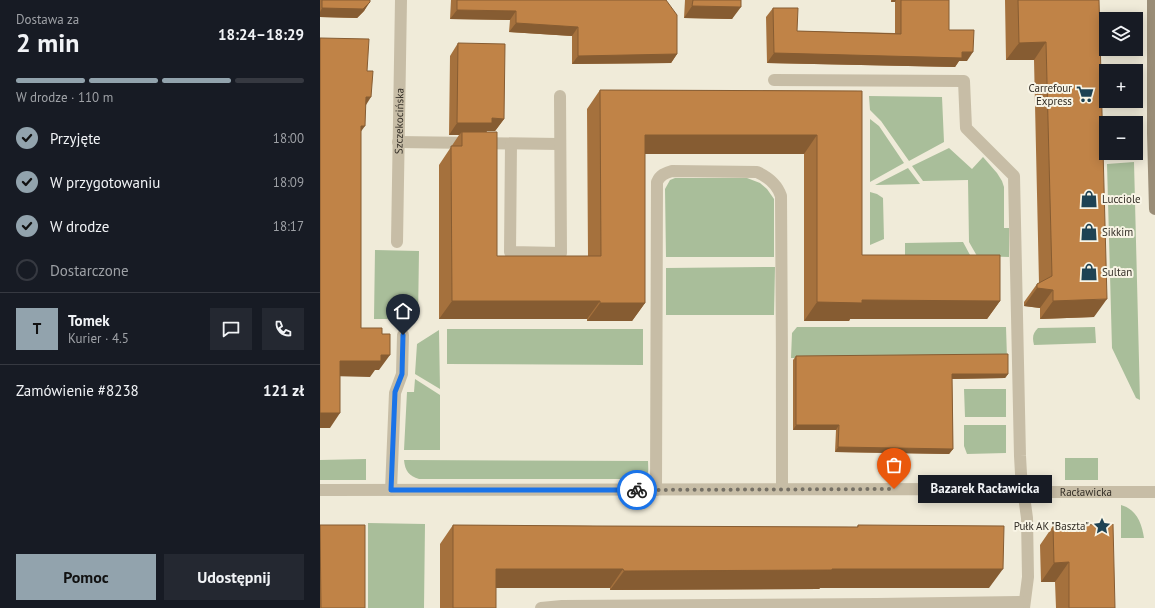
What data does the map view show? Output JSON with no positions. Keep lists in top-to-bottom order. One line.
{"streets":{"street":["Szczekocińska","Racławicka"]},"places":{"supermarket":["Carrefour Express"],"shop":["Lucciole","Sikkim","Sultan"],"other":["Bazarek Racławicka"],"place":["Pułk AK \"Baszta\""]},"page":{"heading":["2 min","Dostawa za","18:24–18:29"],"panel":["Tomek","Kurier · 4.5","Zamówienie #8238","121 zł"],"map_buttons":["+","−"],"bar":"W drodze · 110 m","list":[["Przyjęte","18:00"],["W przygotowaniu","18:09"],["W drodze","18:17"],"Dostarczone"],"round":"T","bubble":"Bazarek Racławicka","buttons":["Pomoc","Udostępnij"]}}
